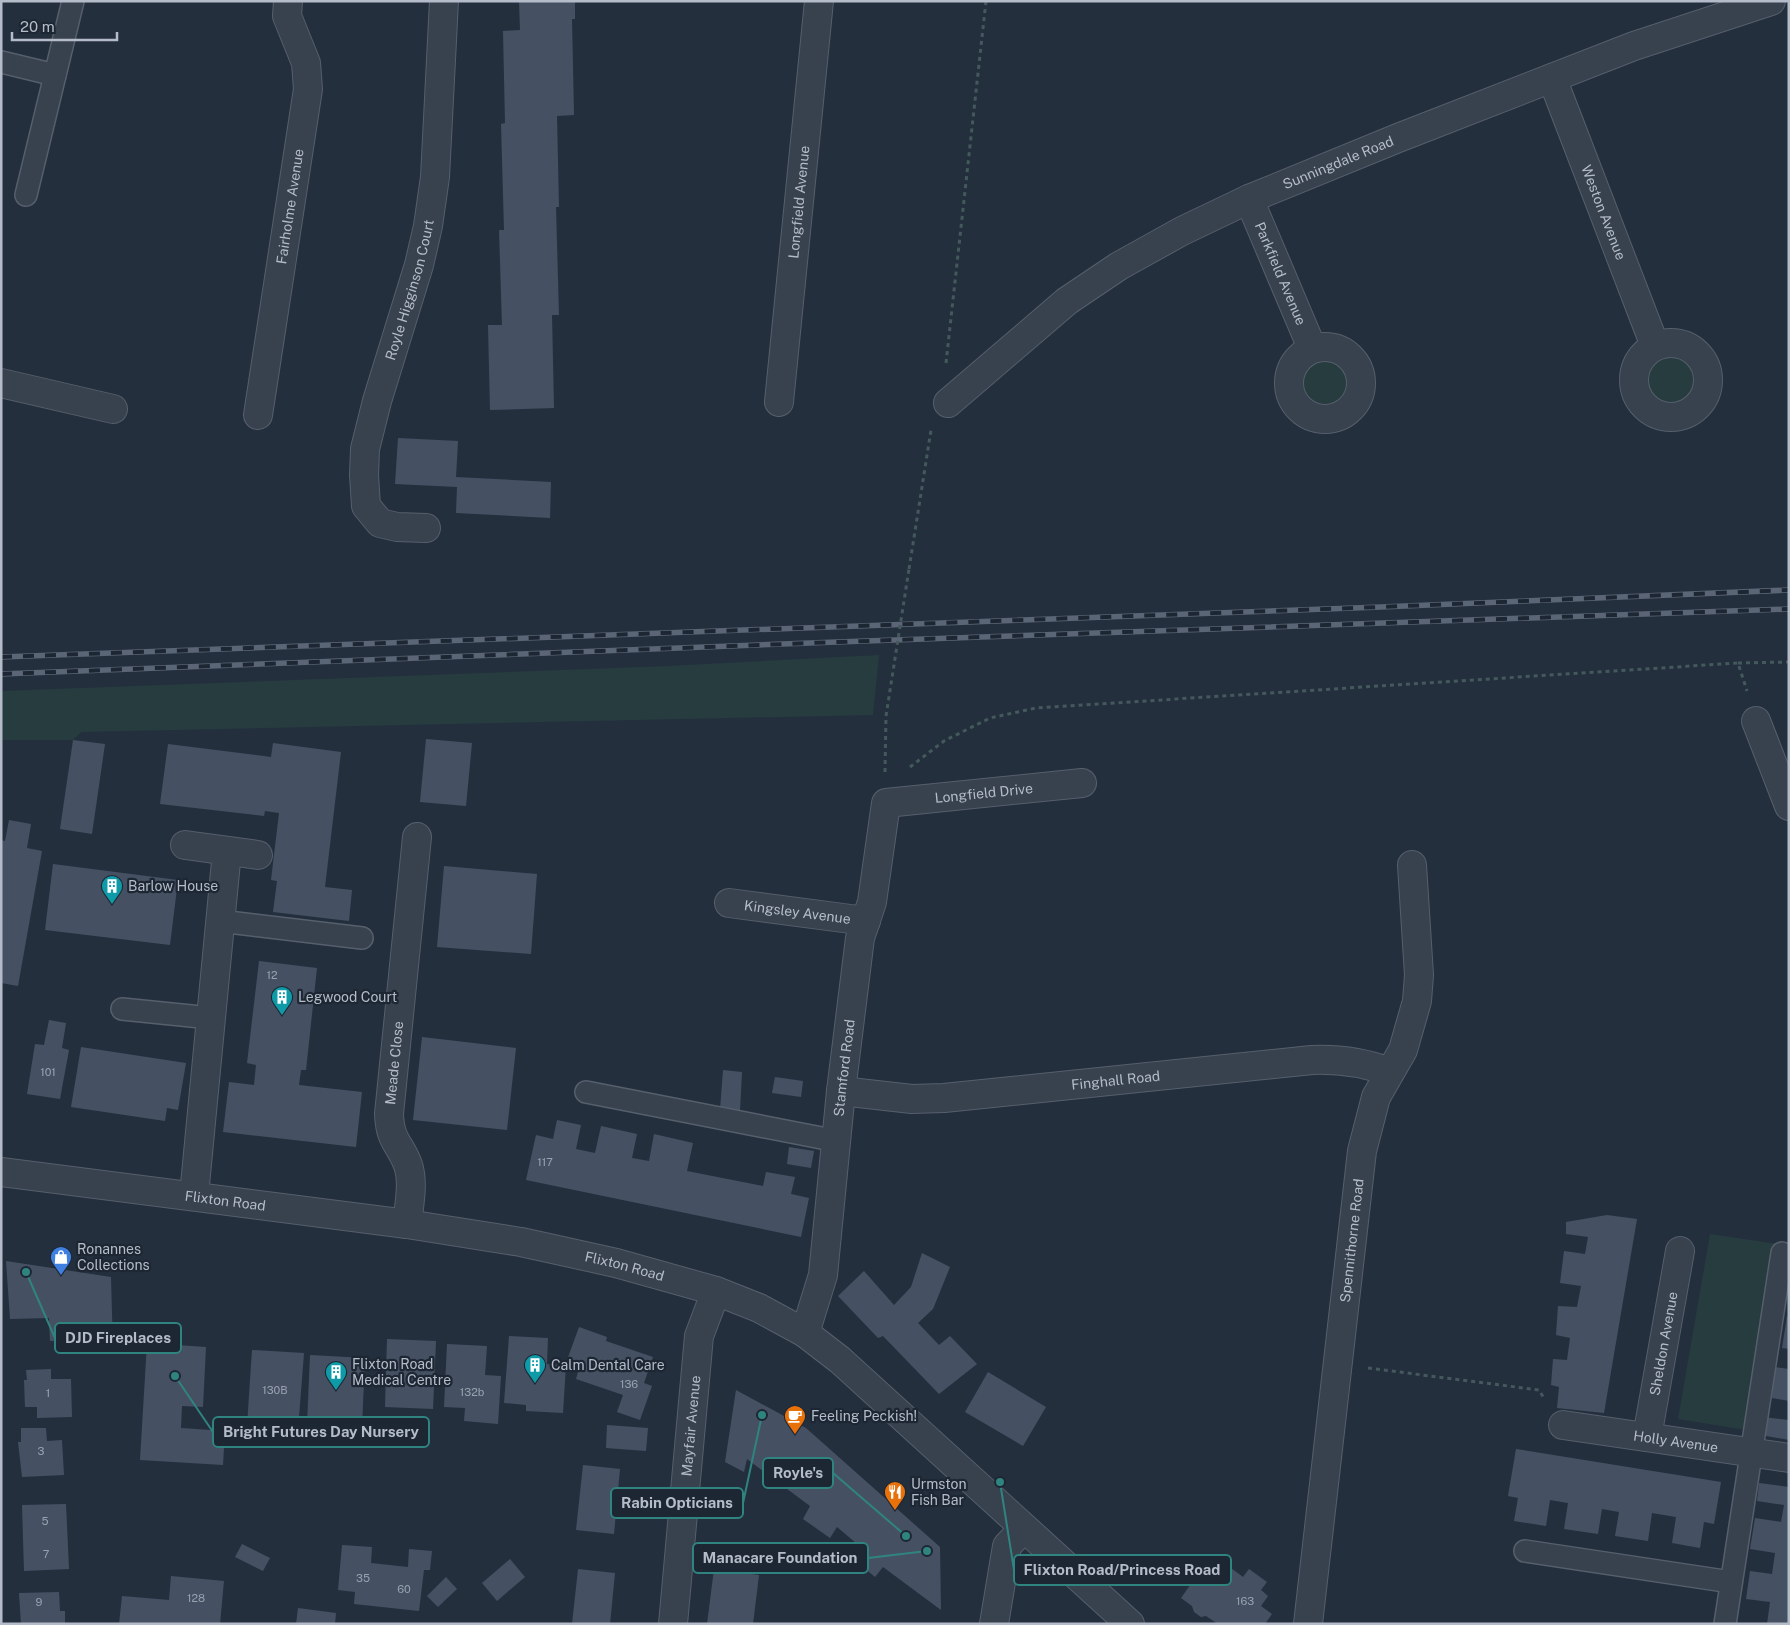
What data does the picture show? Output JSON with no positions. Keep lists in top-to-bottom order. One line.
{"streets":{"street":["Sunningdale Road","Longfield Avenue","Fairholme Avenue","Weston Avenue","Parkfield Avenue","Royle Higginson Court","Longfield Drive","Kingsley Avenue","Meade Close","Stamford Road","Finghall Road","Flixton Road","Spennithorne Road","Sheldon Avenue","Mayfair Avenue","Holly Avenue"]},"crossings":[["Sunningdale Road","Weston Avenue"],["Sunningdale Road","Parkfield Avenue"],["Longfield Drive","Stamford Road"],["Kingsley Avenue","Stamford Road"],["Meade Close","Flixton Road"],["Stamford Road","Finghall Road"],["Stamford Road","Flixton Road"],["Finghall Road","Spennithorne Road"],["Flixton Road","Mayfair Avenue"],["Sheldon Avenue","Holly Avenue"]],"places":{"building":["Barlow House","Legwood Court","Calm Dental Care","Flixton Road Medical Centre"],"other":["DJD Fireplaces","Bright Futures Day Nursery","Rabin Opticians","Flixton Road/Princess Road","Royle's","Manacare Foundation"],"shop":["Ronannes Collections"],"cafe":["Feeling Peckish!"],"restaurant":["Urmston Fish Bar"]},"house_numbers":["12","101","117","136","130B","132b","1","3","5","7","35","60","128","163","9"],"scale_bar":"20 m"}
